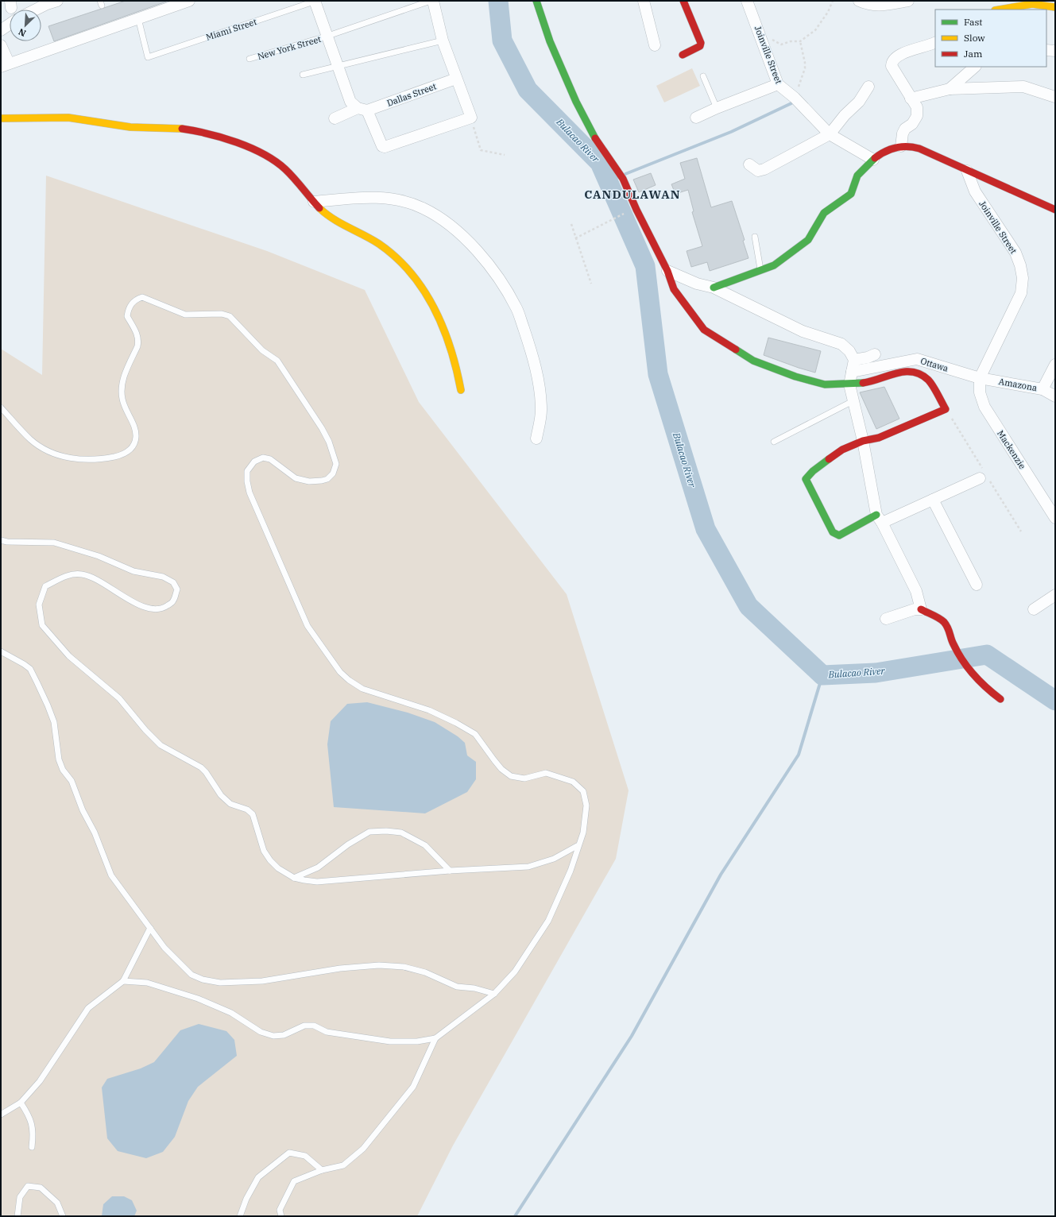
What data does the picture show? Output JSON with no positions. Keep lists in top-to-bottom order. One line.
{"streets":{"street":["Joinville Street","Dallas Street","Ottawa","Amazona","Mackenzie"],"lane":["Miami Street","New York Street"]},"crossings":[["Joinville Street","Ottawa"],["Joinville Street","Amazona"],["Joinville Street","Mackenzie"],["Ottawa","Amazona"],["Ottawa","Mackenzie"],["Amazona","Mackenzie"]],"districts":["CANDULAWAN"],"water":["Bulacao River"],"legend":["Fast","Slow","Jam"],"north":"bottom left"}
